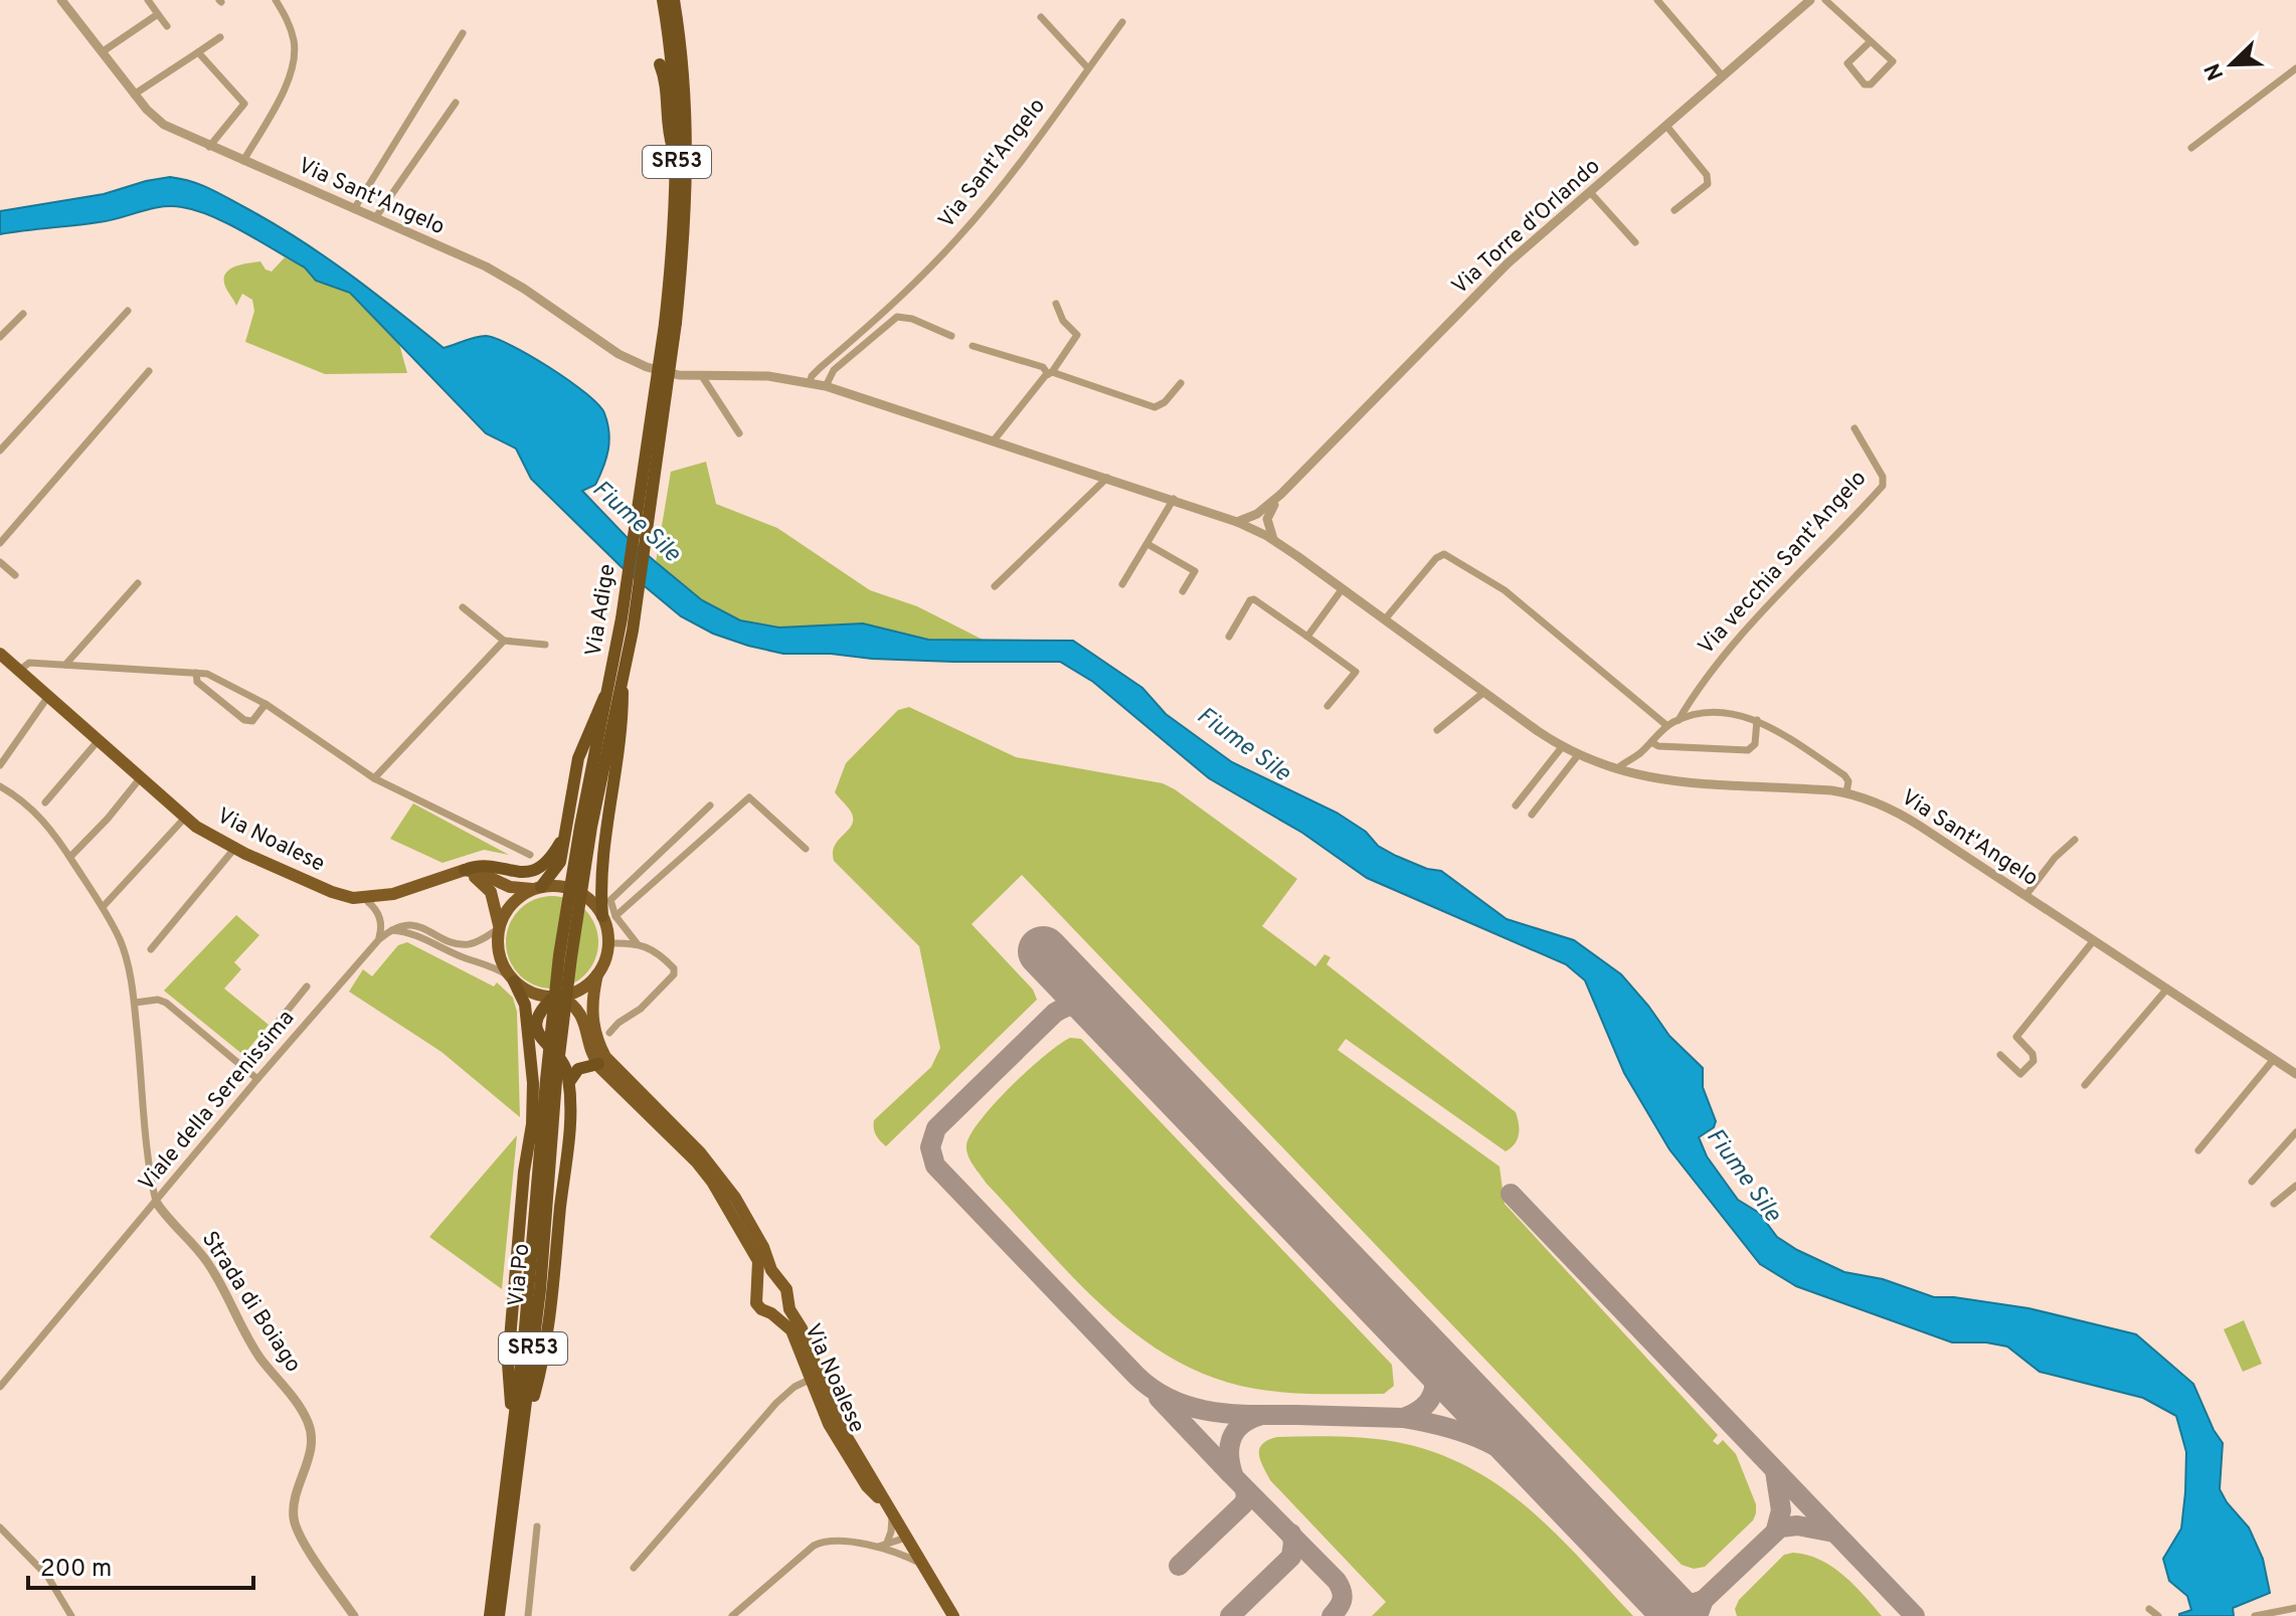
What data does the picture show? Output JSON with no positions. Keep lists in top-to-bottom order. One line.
{"streets":{"highway":["SR53","Via Adige","Via Po"],"main road":["Via Noalese"],"street":["Via Sant'Angelo","Via Torre d'Orlando","Via vecchia Sant'Angelo","Viale della Serenissima","Strada di Boiago"]},"crossings":[["Via Sant'Angelo","Via Torre d'Orlando"],["Via Sant'Angelo","Via vecchia Sant'Angelo"],["Via Adige","Via Po"],["Viale della Serenissima","Strada di Boiago"]],"water":["Fiume Sile"],"scale_bar":"200 m","north":"bottom left"}
